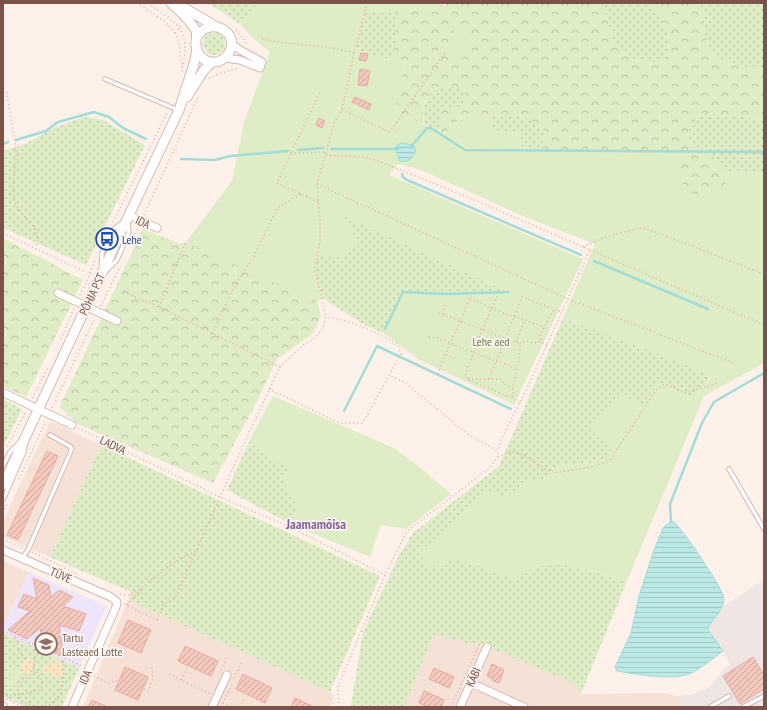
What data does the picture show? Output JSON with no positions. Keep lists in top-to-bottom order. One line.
{"streets":{"street":["IDA","PÕHJA PST","TÜVE","KÄBI"],"path":["LADVA"]},"crossings":[["IDA","PÕHJA PST"],["IDA","TÜVE"]],"districts":["Jaamamõisa"],"parks":["Lehe aed"],"places":{"bus stop":["Lehe"],"school or university":["Tartu Lasteaed Lotte"]}}
